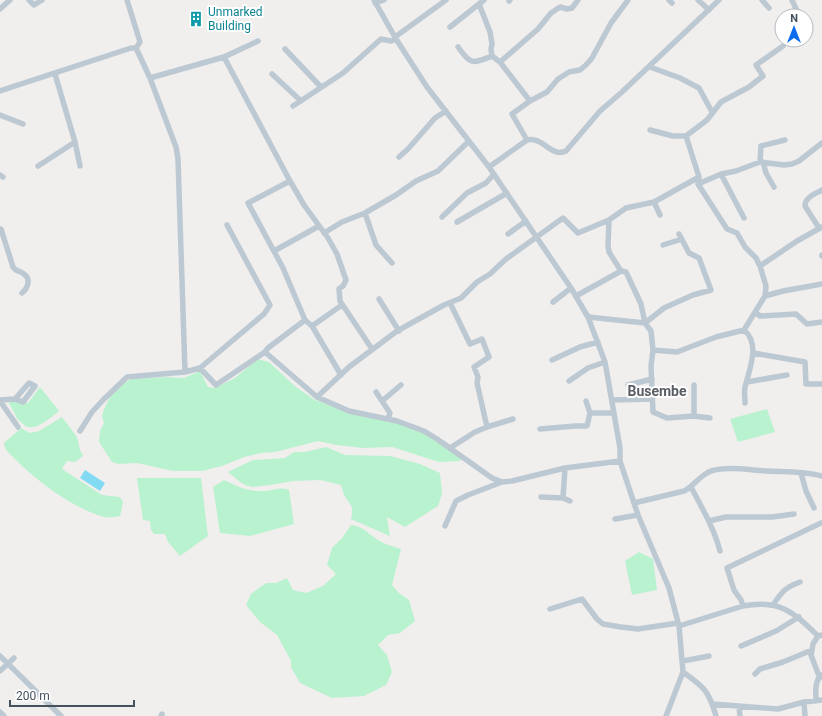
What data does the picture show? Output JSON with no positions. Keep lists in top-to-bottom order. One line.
{"districts":["Busembe"],"places":{"building":["Unmarked Building"]},"scale_bar":"200 m","north":"top"}
